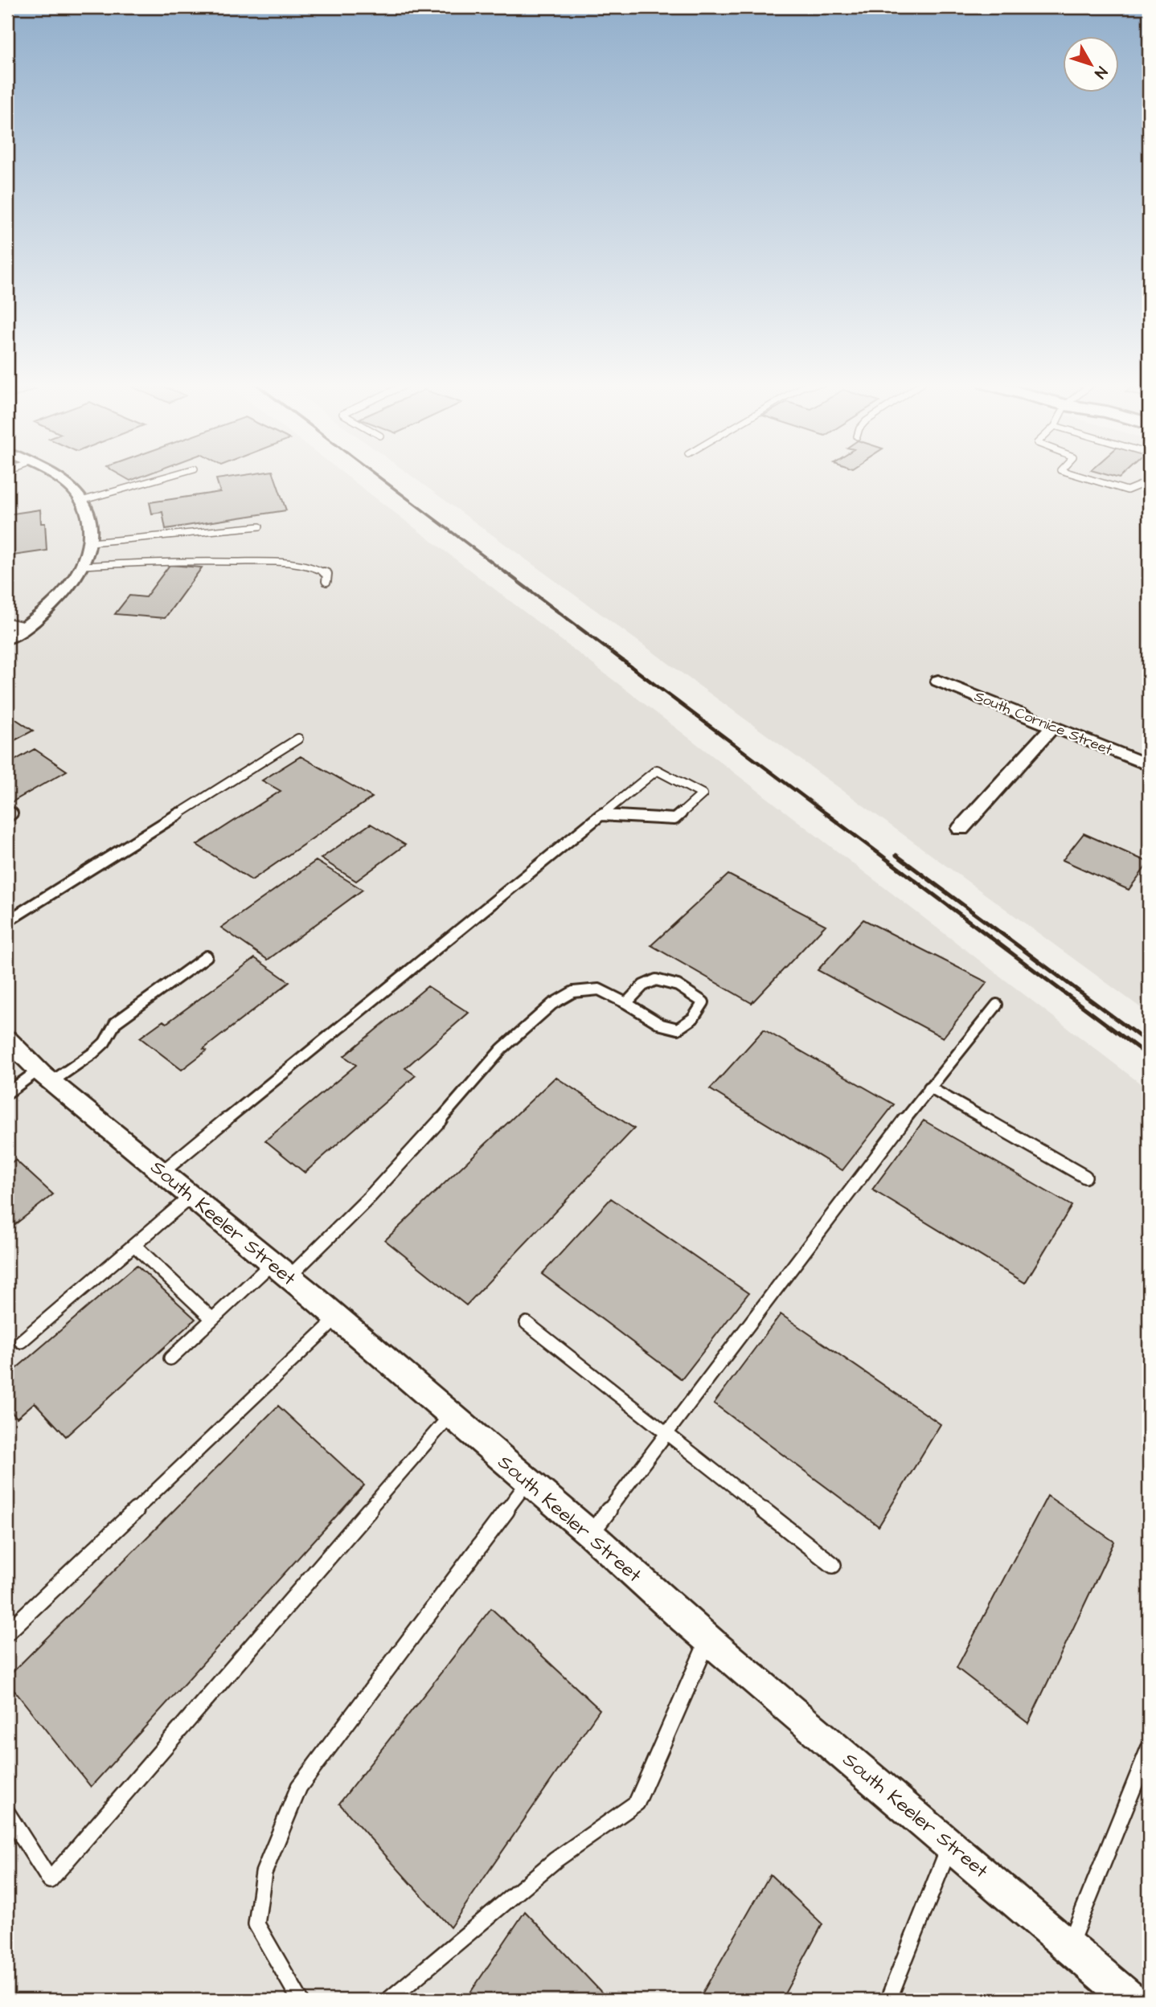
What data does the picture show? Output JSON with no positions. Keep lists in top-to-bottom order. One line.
{"streets":{"street":["South Cornice Street","South Keeler Street"]},"north":"bottom right"}
